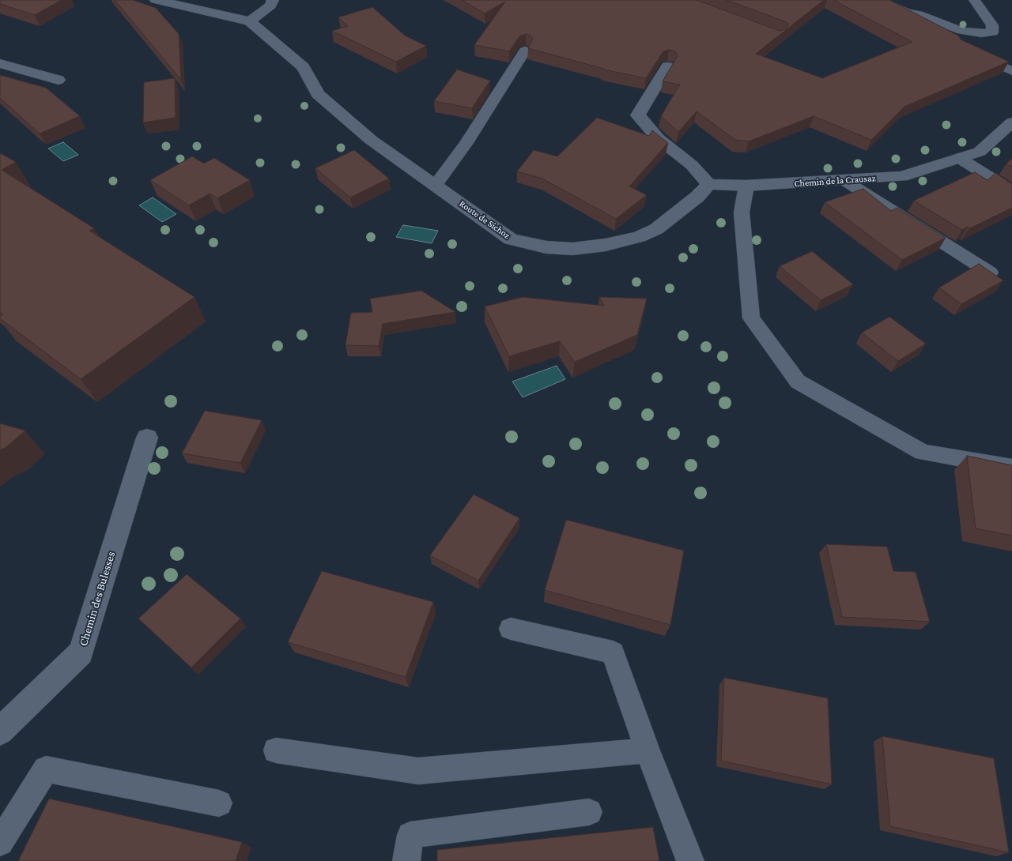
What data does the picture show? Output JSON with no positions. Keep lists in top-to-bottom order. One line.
{"streets":{"street":["Chemin de la Crausaz","Route de Sichoz","Chemin des Bulesses"]},"crossings":[["Chemin de la Crausaz","Route de Sichoz"]]}
